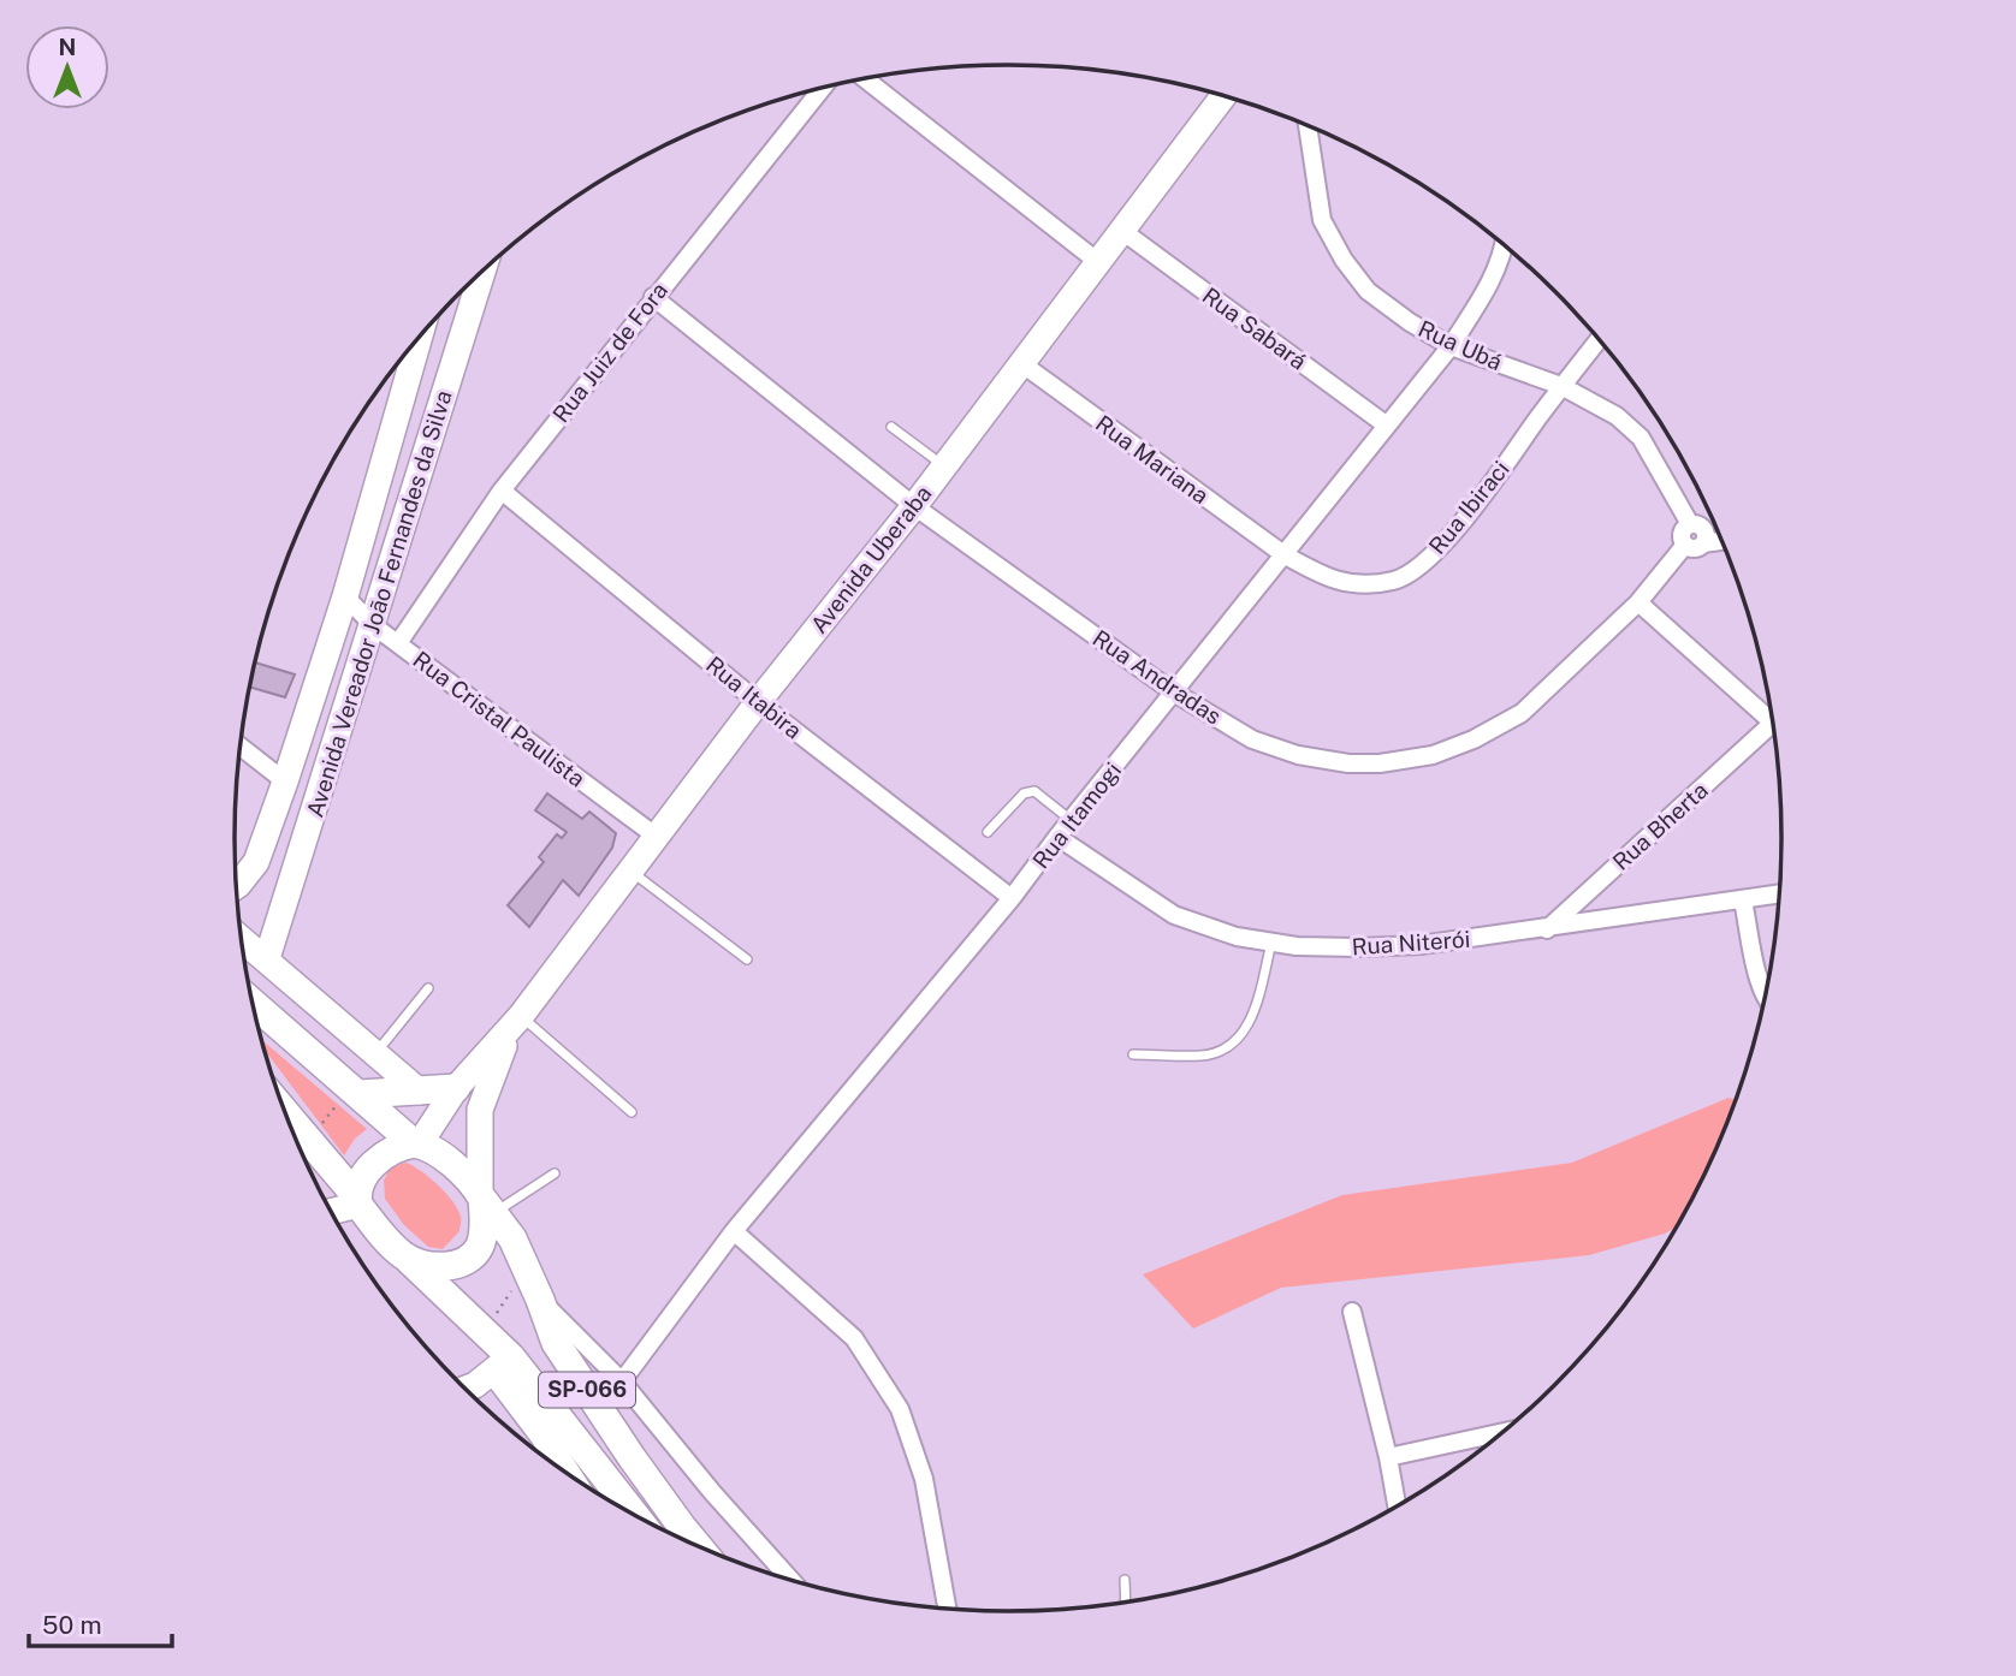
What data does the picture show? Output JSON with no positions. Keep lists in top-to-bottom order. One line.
{"streets":{"main road":["SP-066"],"street":["Rua Sabará","Rua Ubá","Rua Juiz de Fora","Rua Mariana","Rua Ibiraci","Avenida Uberaba","Avenida Vereador João Fernandes da Silva","Rua Andradas","Rua Itabira","Rua Cristal Paulista","Rua Itamogi","Rua Bherta","Rua Niterói"]},"crossings":[["Rua Sabará","Avenida Uberaba"],["Rua Sabará","Rua Itamogi"],["Rua Ubá","Rua Ibiraci"],["Rua Ubá","Rua Andradas"],["Rua Ubá","Rua Itamogi"],["Rua Juiz de Fora","Rua Andradas"],["Rua Juiz de Fora","Rua Itabira"],["Rua Juiz de Fora","Rua Cristal Paulista"],["Rua Mariana","Rua Ibiraci"],["Rua Mariana","Avenida Uberaba"],["Rua Mariana","Rua Itamogi"],["Rua Ibiraci","Rua Itamogi"],["Avenida Uberaba","Rua Andradas"],["Avenida Uberaba","Rua Itabira"],["Avenida Uberaba","Rua Cristal Paulista"],["Avenida Uberaba","SP-066"],["Avenida Vereador João Fernandes da Silva","Rua Cristal Paulista"],["Rua Andradas","Rua Itamogi"],["Rua Itabira","Rua Itamogi"],["Rua Itamogi","Rua Niterói"],["Rua Bherta","Rua Niterói"]],"scale_bar":"50 m","north":"top"}
